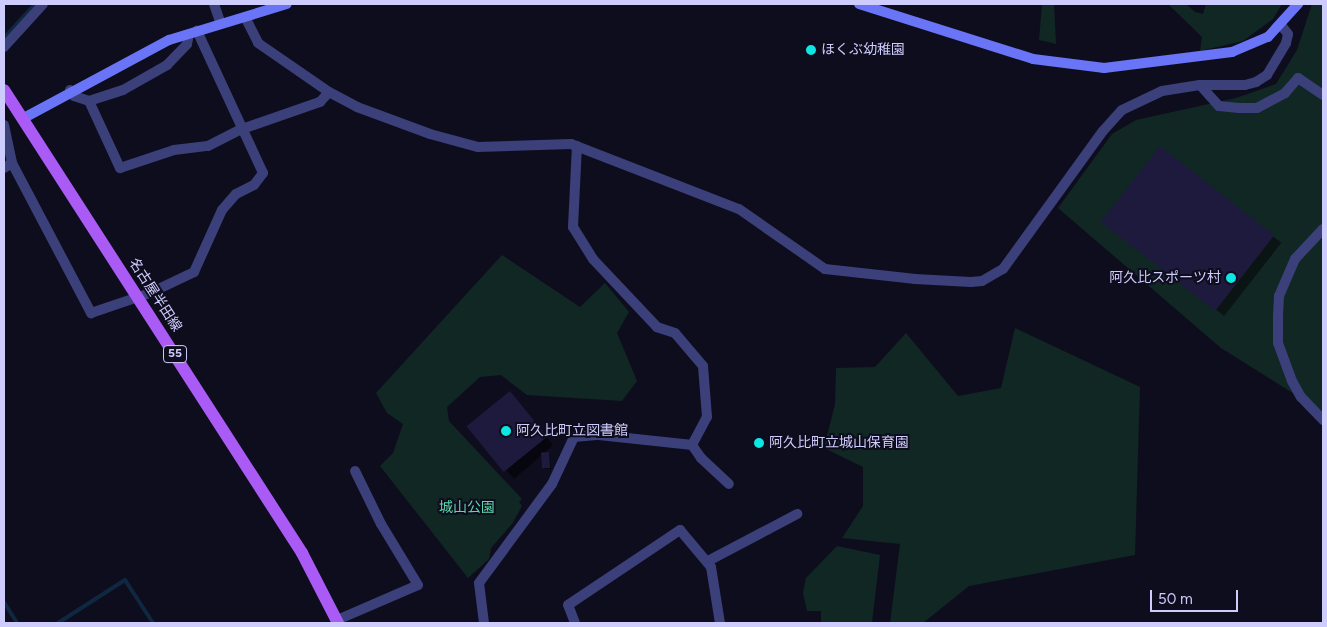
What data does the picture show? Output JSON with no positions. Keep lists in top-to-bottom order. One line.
{"streets":{"main road":["名古屋半田線","55"]},"parks":["城山公園"],"places":["ほくぶ幼稚園","阿久比スポーツ村","阿久比町立図書館","阿久比町立城山保育園"],"scale_bar":"50 m"}
